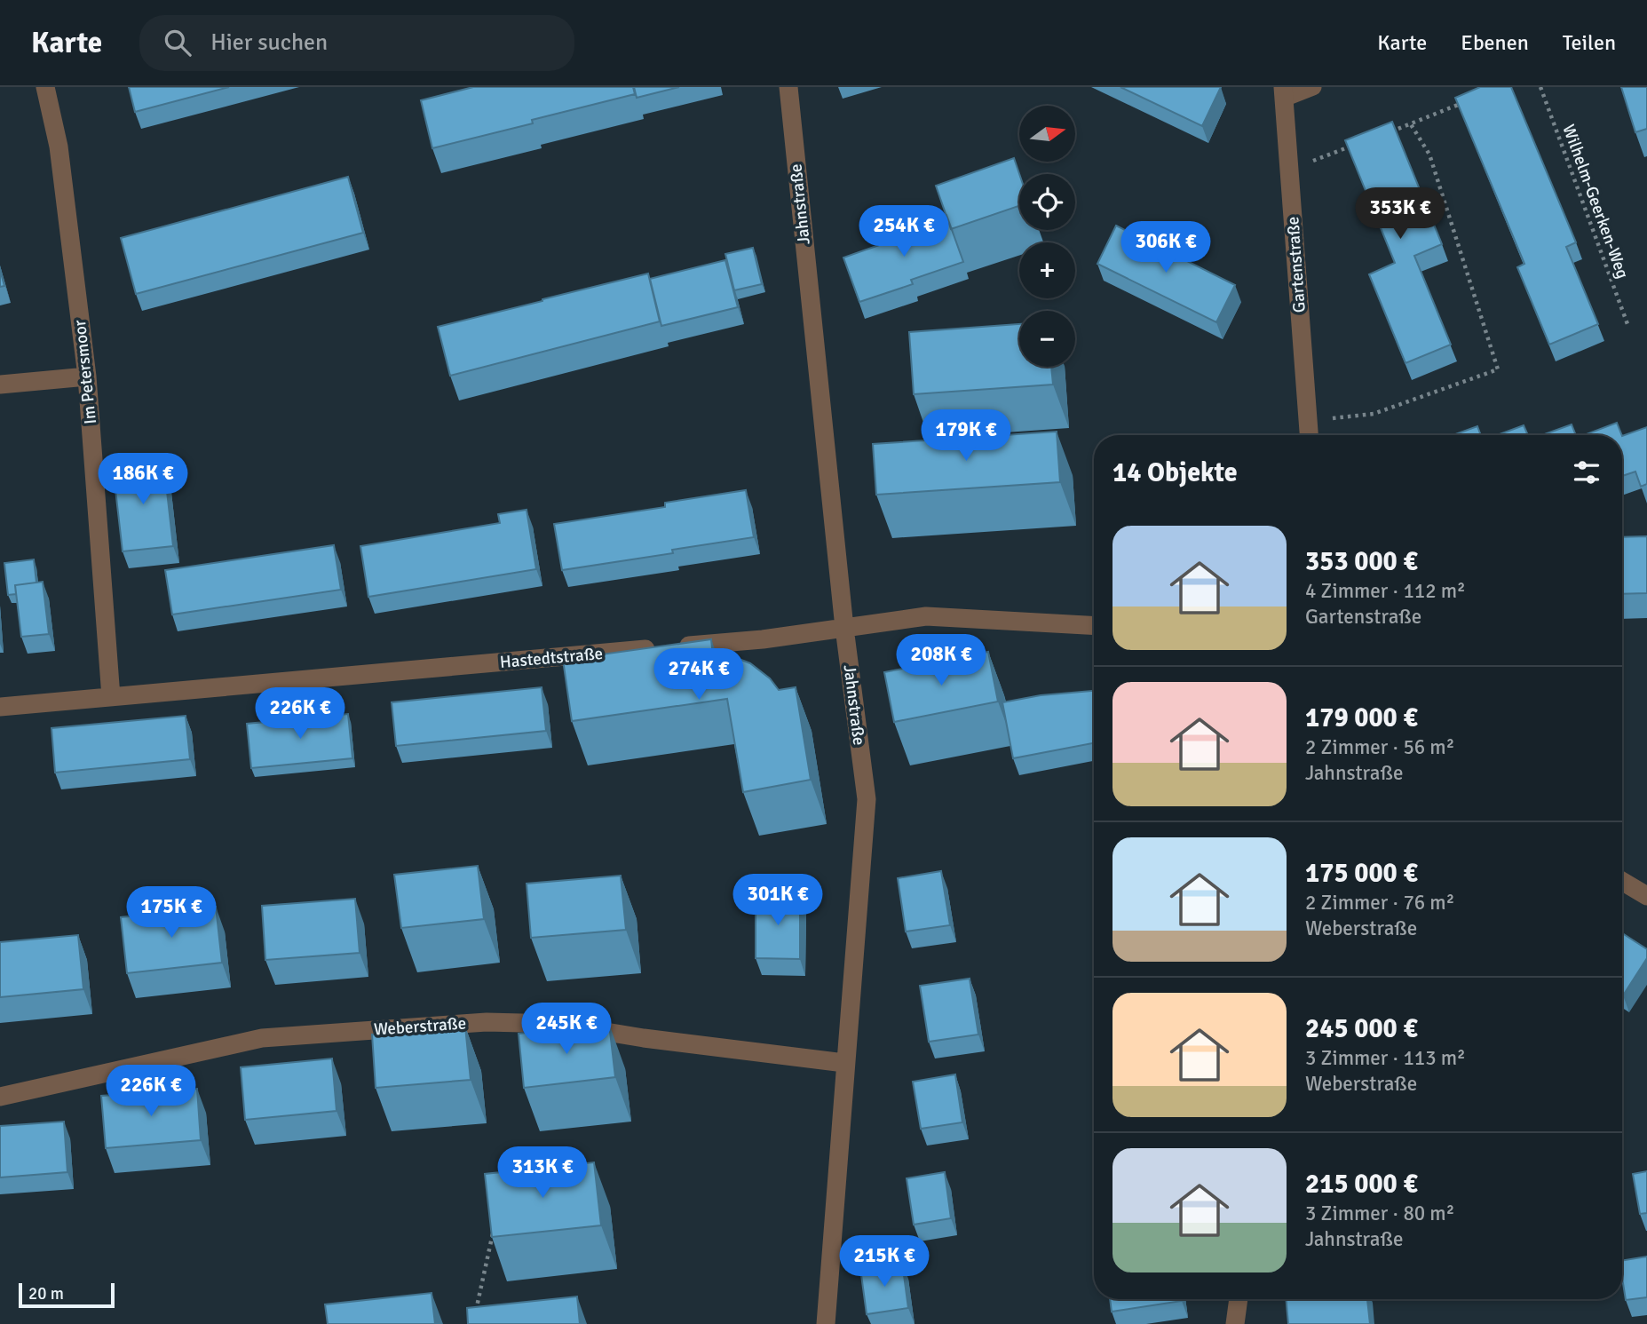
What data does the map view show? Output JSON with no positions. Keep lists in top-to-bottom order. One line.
{"streets":{"street":["Jahnstraße","Gartenstraße","Im Petersmoor","Hastedtstraße","Weberstraße"],"path":["Wilhelm-Geerken-Weg"]},"crossings":[["Jahnstraße","Hastedtstraße"],["Jahnstraße","Weberstraße"],["Im Petersmoor","Hastedtstraße"]],"scale_bar":"20 m","north":"right","page":{"header":"Karte","search":"Hier suchen","nav":["Karte","Ebenen","Teilen"],"map_buttons":["+","−"],"price":["353K €","254K €","306K €","179K €","186K €","208K €","274K €","226K €","301K €","175K €","245K €","226K €","313K €","215K €"],"heading":"14 Objekte","list":[{"name":"353 000 €","note":"4 Zimmer · 112 m² · Gartenstraße"},{"name":"179 000 €","note":"2 Zimmer · 56 m² · Jahnstraße"},{"name":"175 000 €","note":"2 Zimmer · 76 m² · Weberstraße"},{"name":"245 000 €","note":"3 Zimmer · 113 m² · Weberstraße"},{"name":"215 000 €","note":"3 Zimmer · 80 m² · Jahnstraße"}],"scale":"20 m"}}
